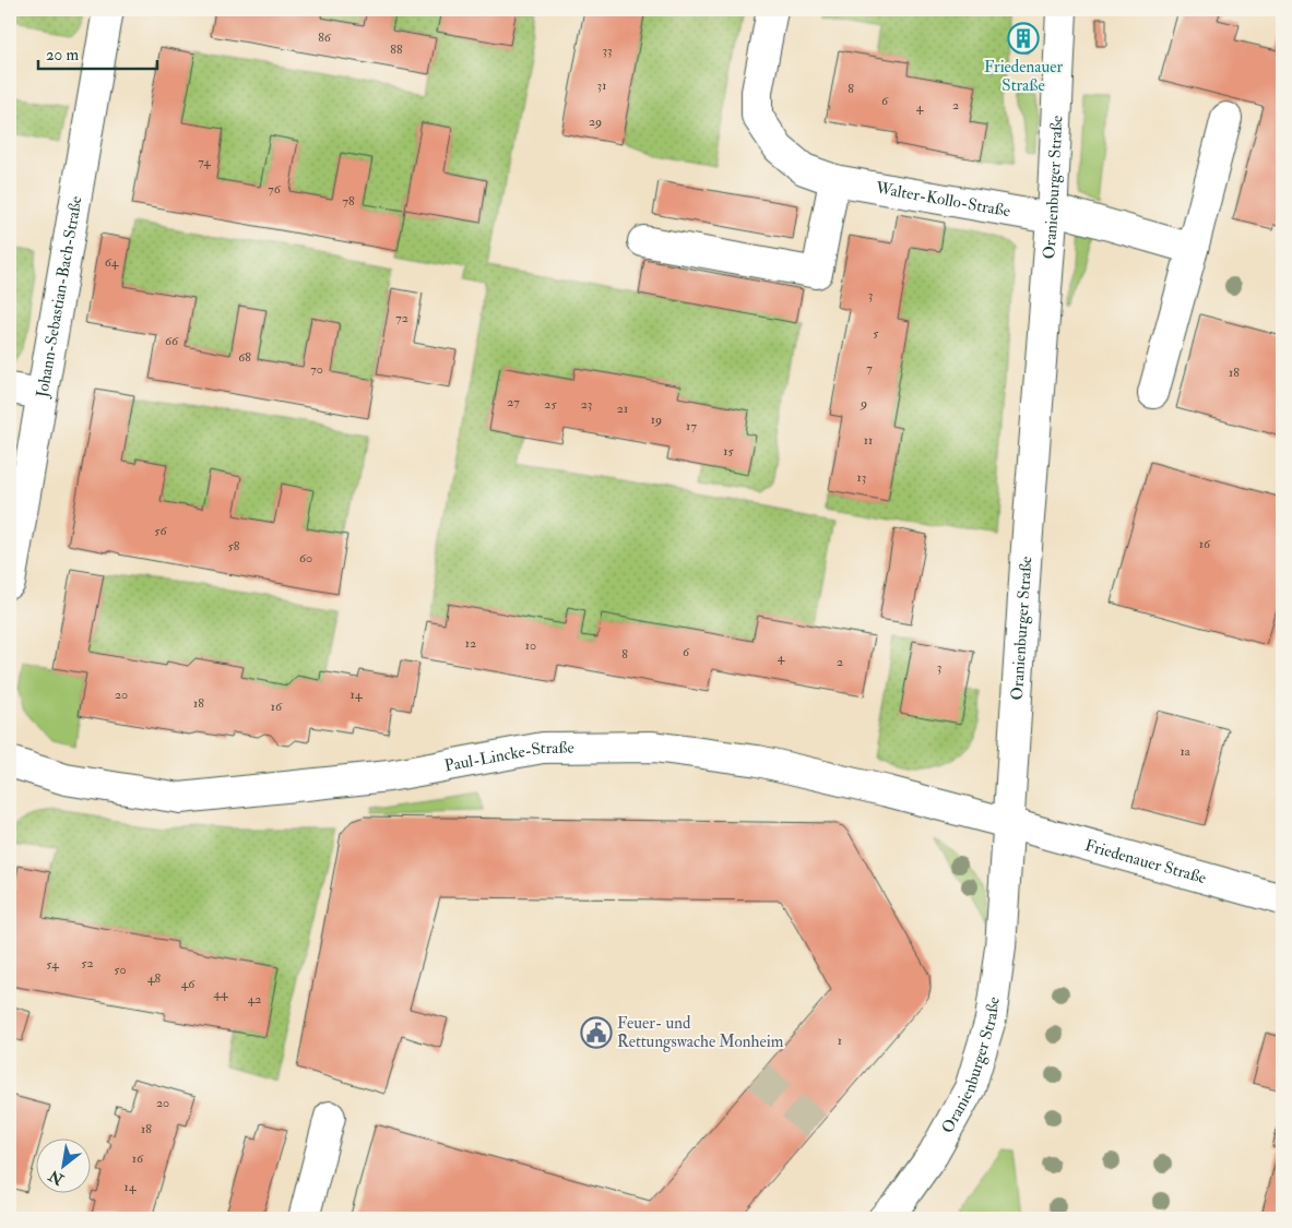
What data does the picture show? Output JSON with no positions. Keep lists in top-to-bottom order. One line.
{"streets":{"street":["Oranienburger Straße","Walter-Kollo-Straße","Johann-Sebastian-Bach-Straße","Paul-Lincke-Straße","Friedenauer Straße"]},"crossings":[["Oranienburger Straße","Walter-Kollo-Straße"],["Oranienburger Straße","Paul-Lincke-Straße"],["Oranienburger Straße","Friedenauer Straße"],["Paul-Lincke-Straße","Friedenauer Straße"]],"places":{"building":["Friedenauer Straße"],"public building":["Feuer- und Rettungswache Monheim"]},"house_numbers":["86","88","33","31","8","6","2","4","29","74","76","78","64","3","72","5","66","68","7","70","18","27","9","25","23","21","19","17","11","15","13","56","16","58","60","12","10","6","8","4","2","3","20","14","18","16","1a","52","54","50","48","46","44","42","1","20","18","16","14"],"scale_bar":"20 m","north":"bottom left"}
